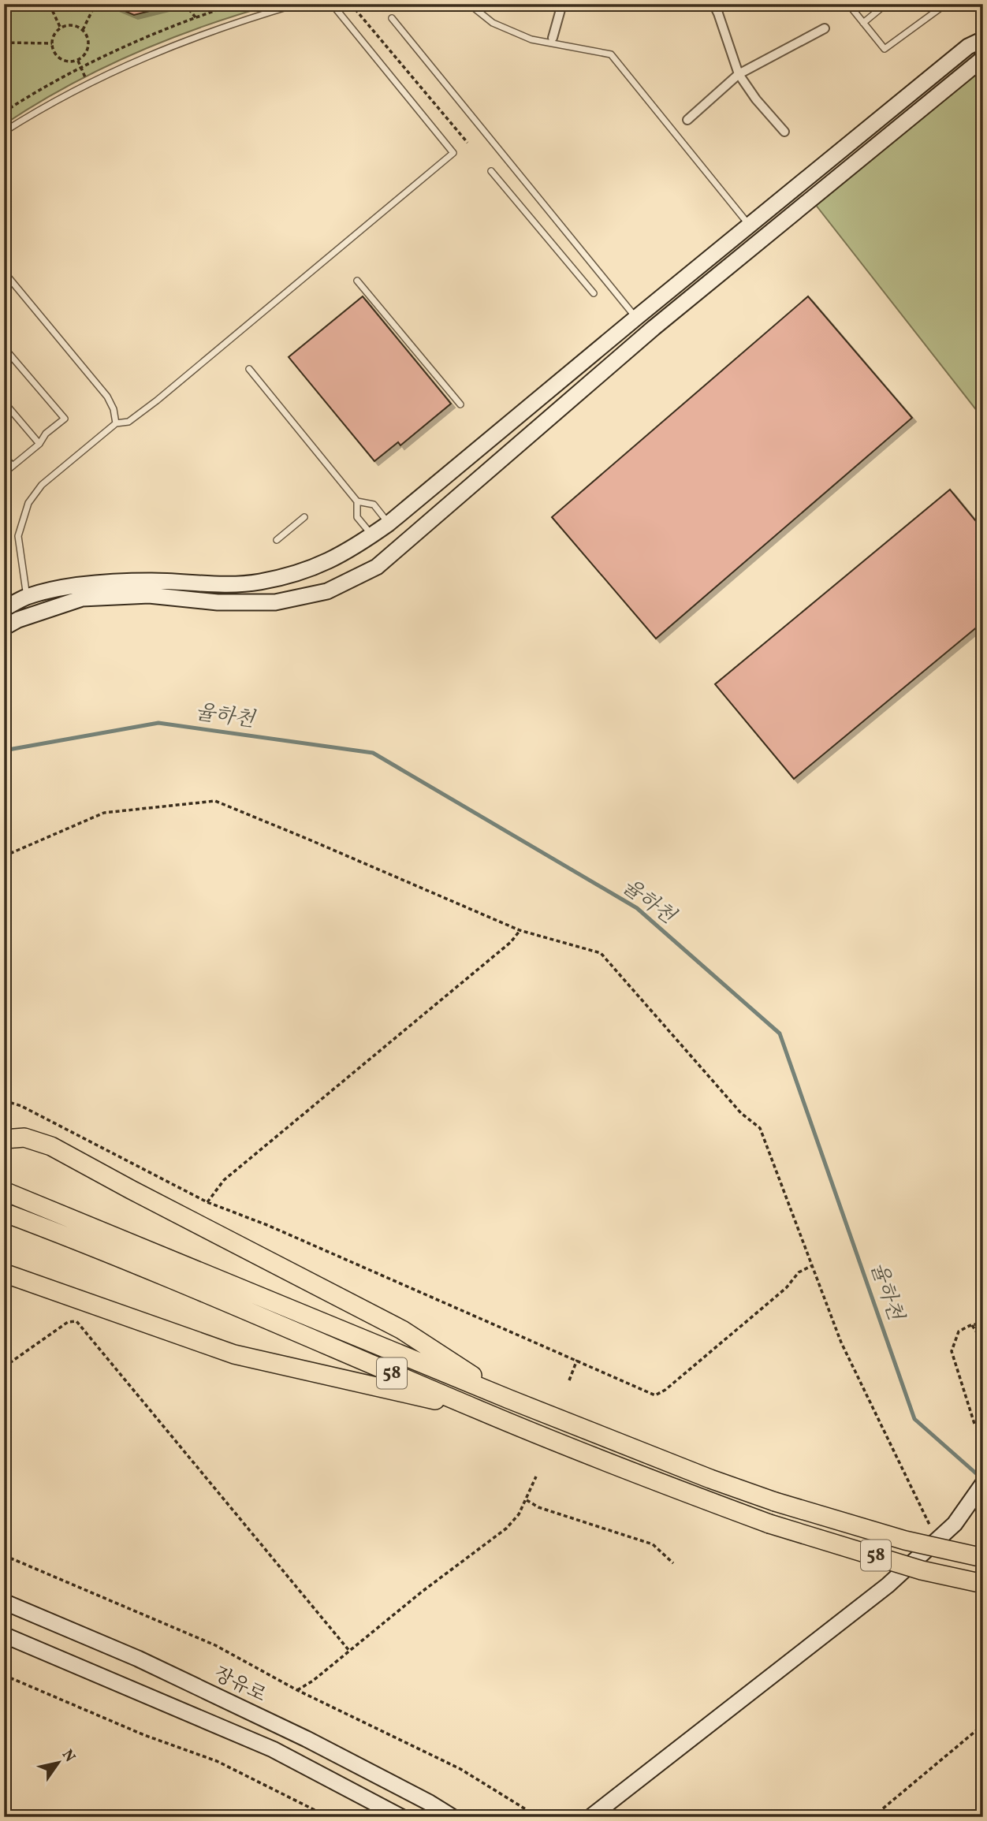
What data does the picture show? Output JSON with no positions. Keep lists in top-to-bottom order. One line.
{"streets":{"highway":["58"],"main road":["장유로"]},"water":["율하천"],"north":"top right"}
